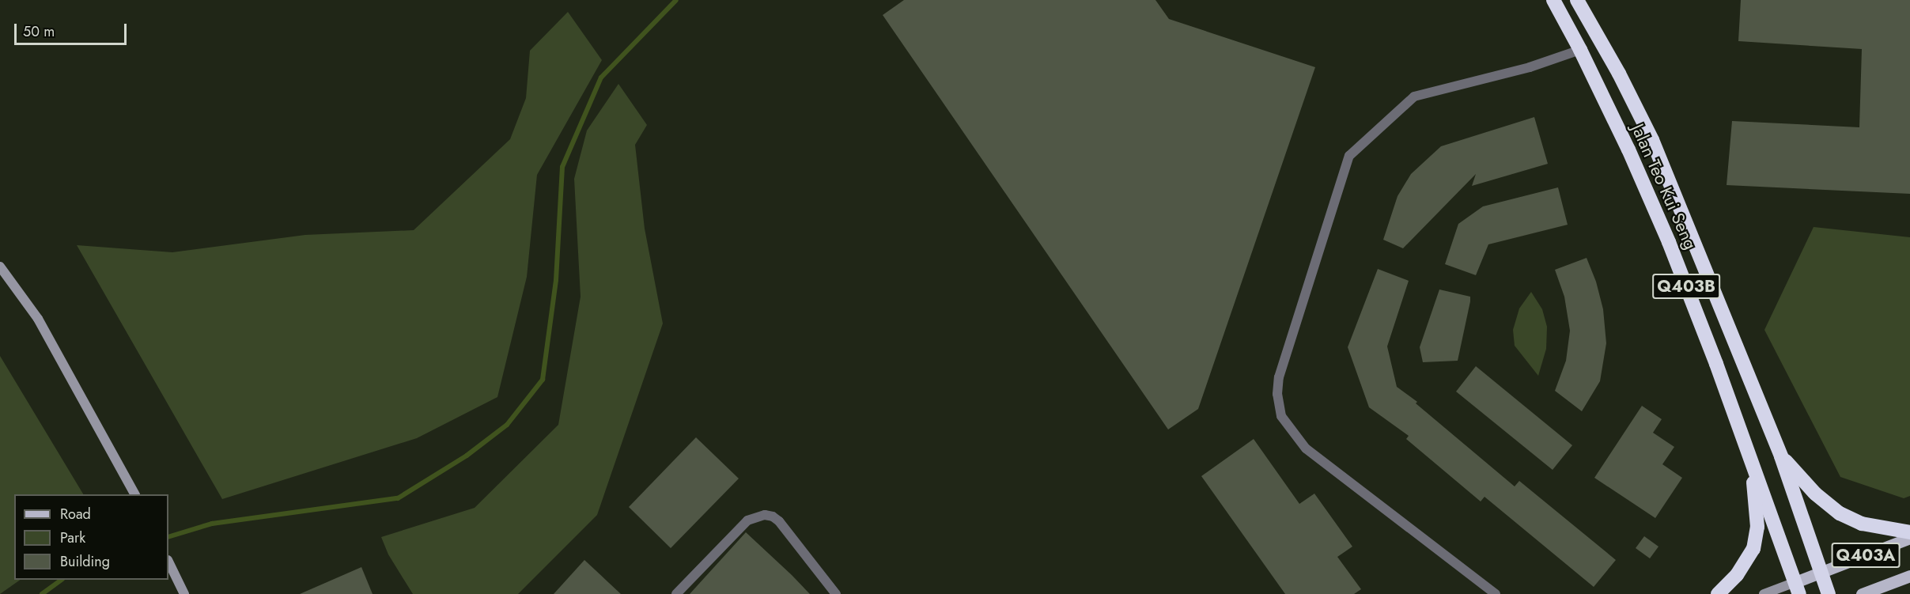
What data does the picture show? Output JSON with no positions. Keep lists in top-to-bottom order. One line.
{"streets":{"highway":["Jalan Teo Kui Seng","Q403B","Q403A"]},"crossings":[["Jalan Teo Kui Seng","Q403A"]],"legend":["Road","Park","Building"],"scale_bar":"50 m"}
